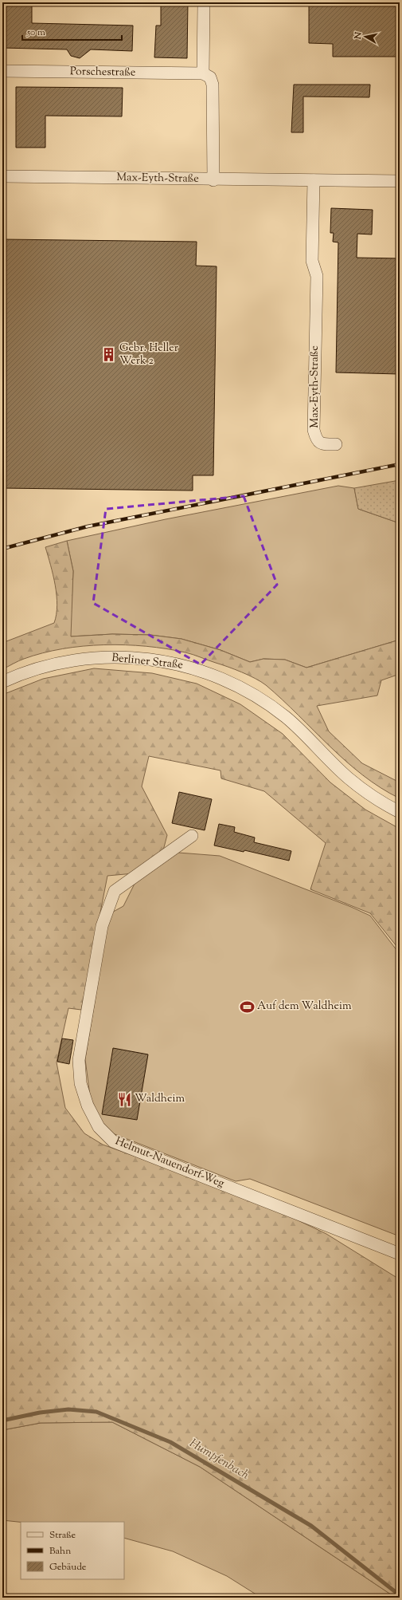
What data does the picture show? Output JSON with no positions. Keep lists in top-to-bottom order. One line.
{"streets":{"street":["Porschestraße","Max-Eyth-Straße","Berliner Straße","Helmut-Nauendorf-Weg"]},"water":["Humpfenbach"],"places":{"building":["Gebr. Heller Werk 2"],"sports":["Auf dem Waldheim"],"restaurant":["Waldheim"]},"legend":["Straße","Bahn","Gebäude"],"scale_bar":"50 m","north":"left"}
